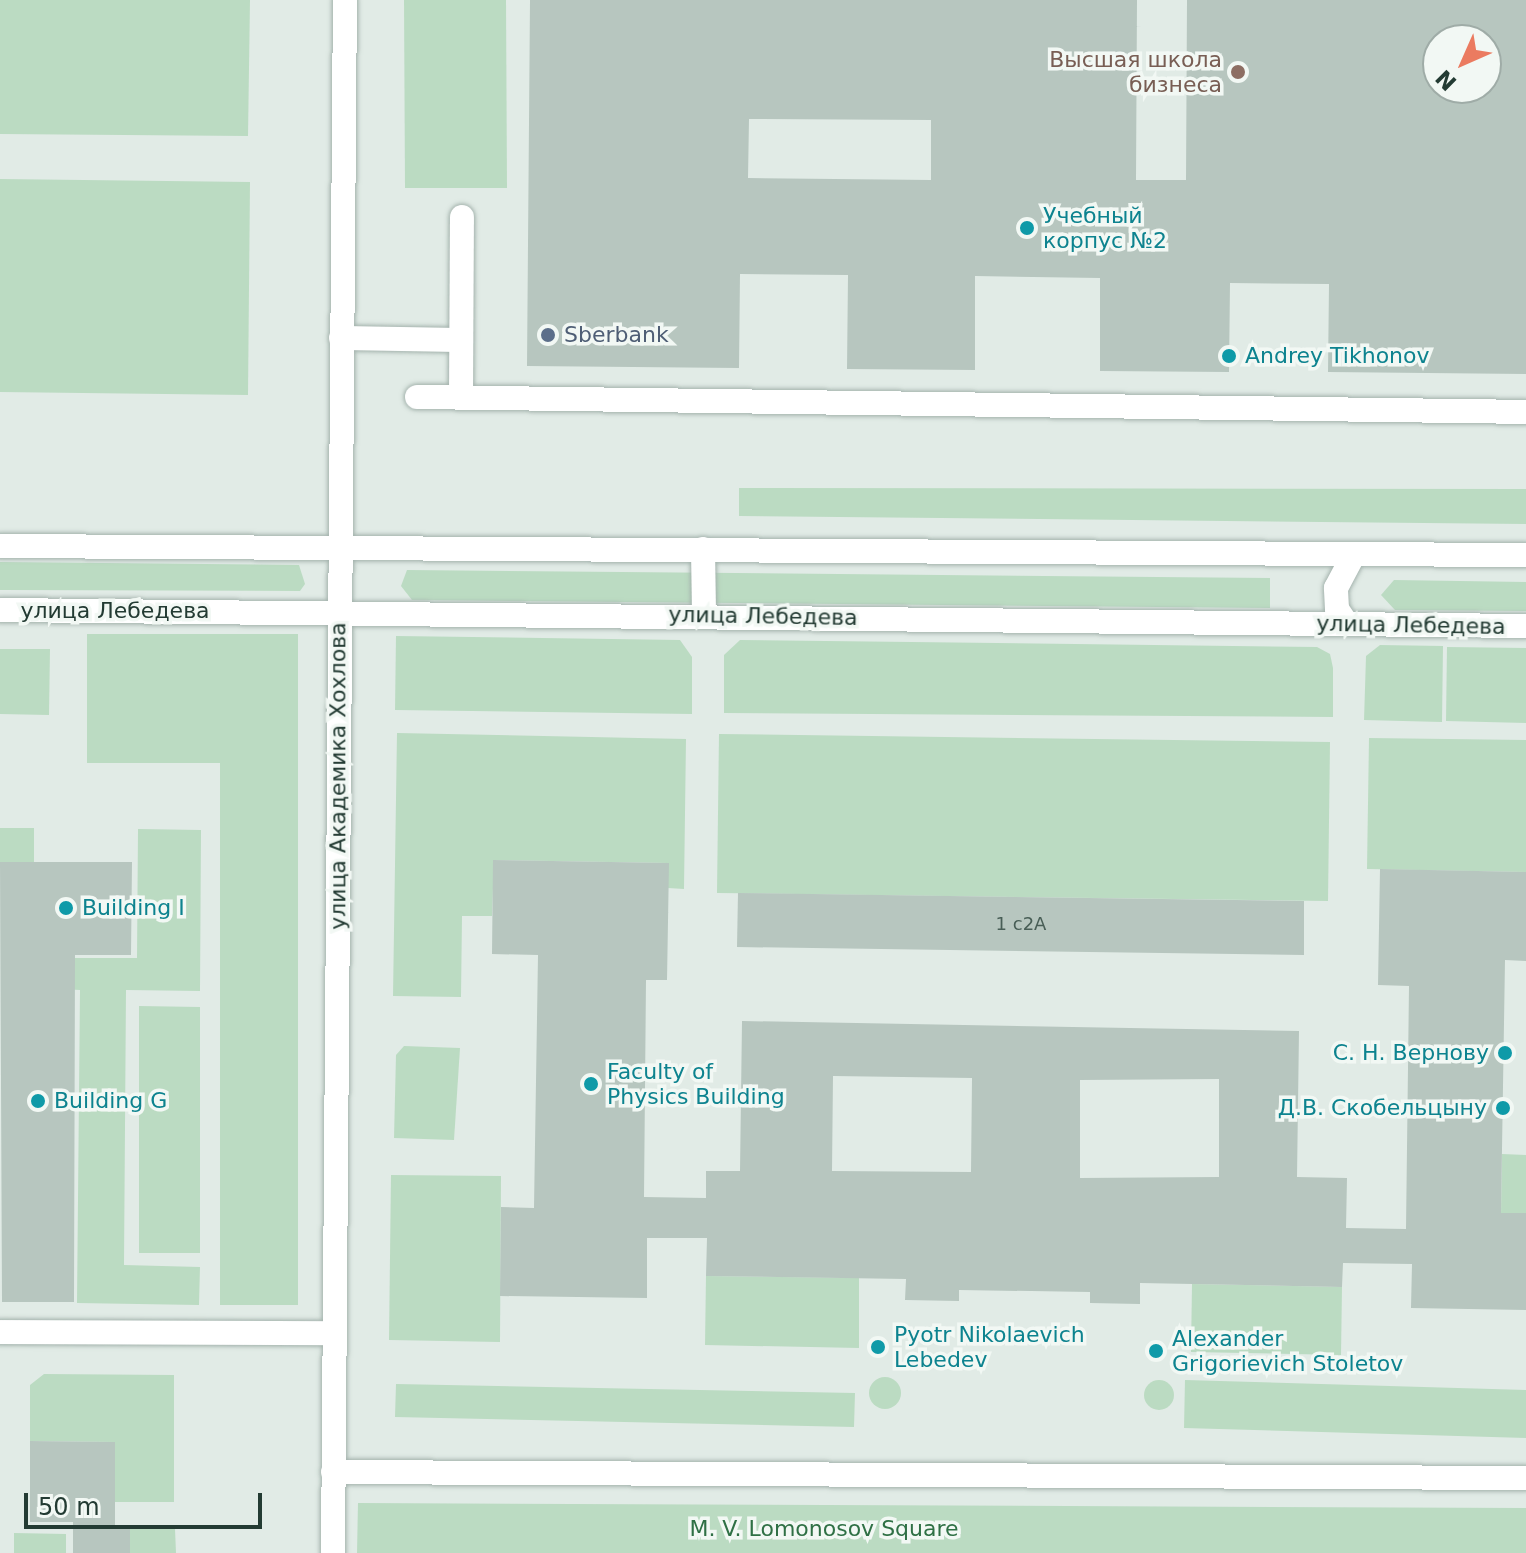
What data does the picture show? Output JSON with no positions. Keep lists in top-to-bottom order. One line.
{"streets":{"street":["улица Лебедева","улица Академика Хохлова"]},"crossings":[["улица Лебедева","улица Академика Хохлова"]],"parks":["M. V. Lomonosov Square"],"places":["Высшая школа бизнеса","Учебный корпус №2","Sberbank","Andrey Tikhonov","Building I","С. Н. Вернову","Faculty of Physics Building","Building G","Д.В. Скобельцыну","Pyotr Nikolaevich Lebedev","Alexander Grigorievich Stoletov"],"house_numbers":["1 с2А"],"scale_bar":"50 m","north":"bottom left"}
